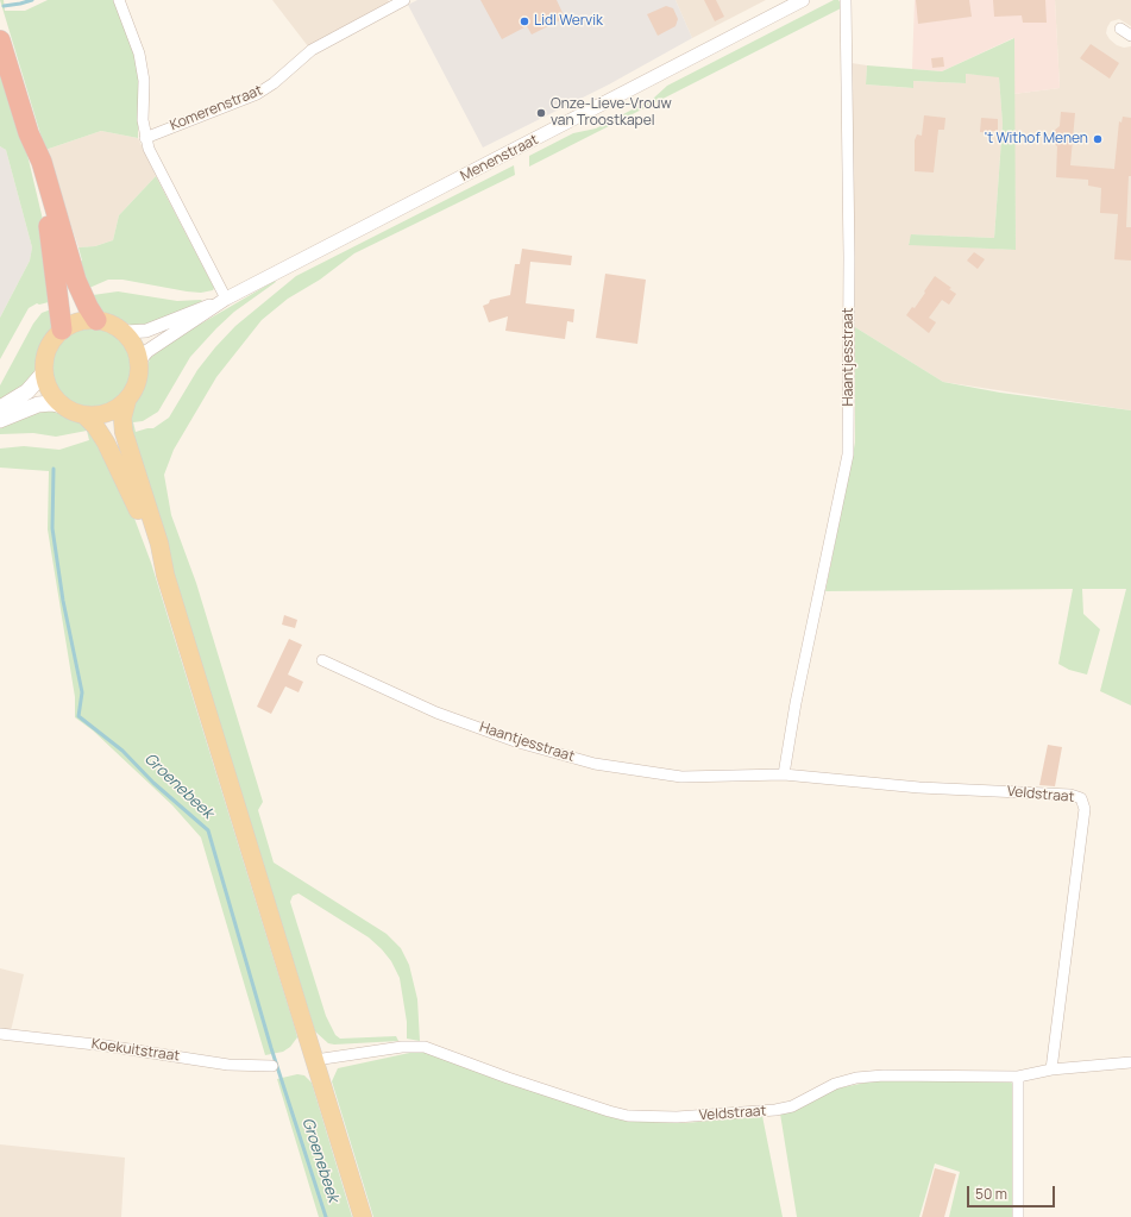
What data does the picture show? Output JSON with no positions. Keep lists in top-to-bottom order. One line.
{"streets":{"street":["Komerenstraat","Menenstraat","Haantjesstraat","Veldstraat","Koekuitstraat"]},"crossings":[["Haantjesstraat","Veldstraat"]],"water":["Groenebeek"],"places":["Lidl Wervik","Onze-Lieve-Vrouw van Troostkapel","'t Withof Menen"],"scale_bar":"50 m"}
